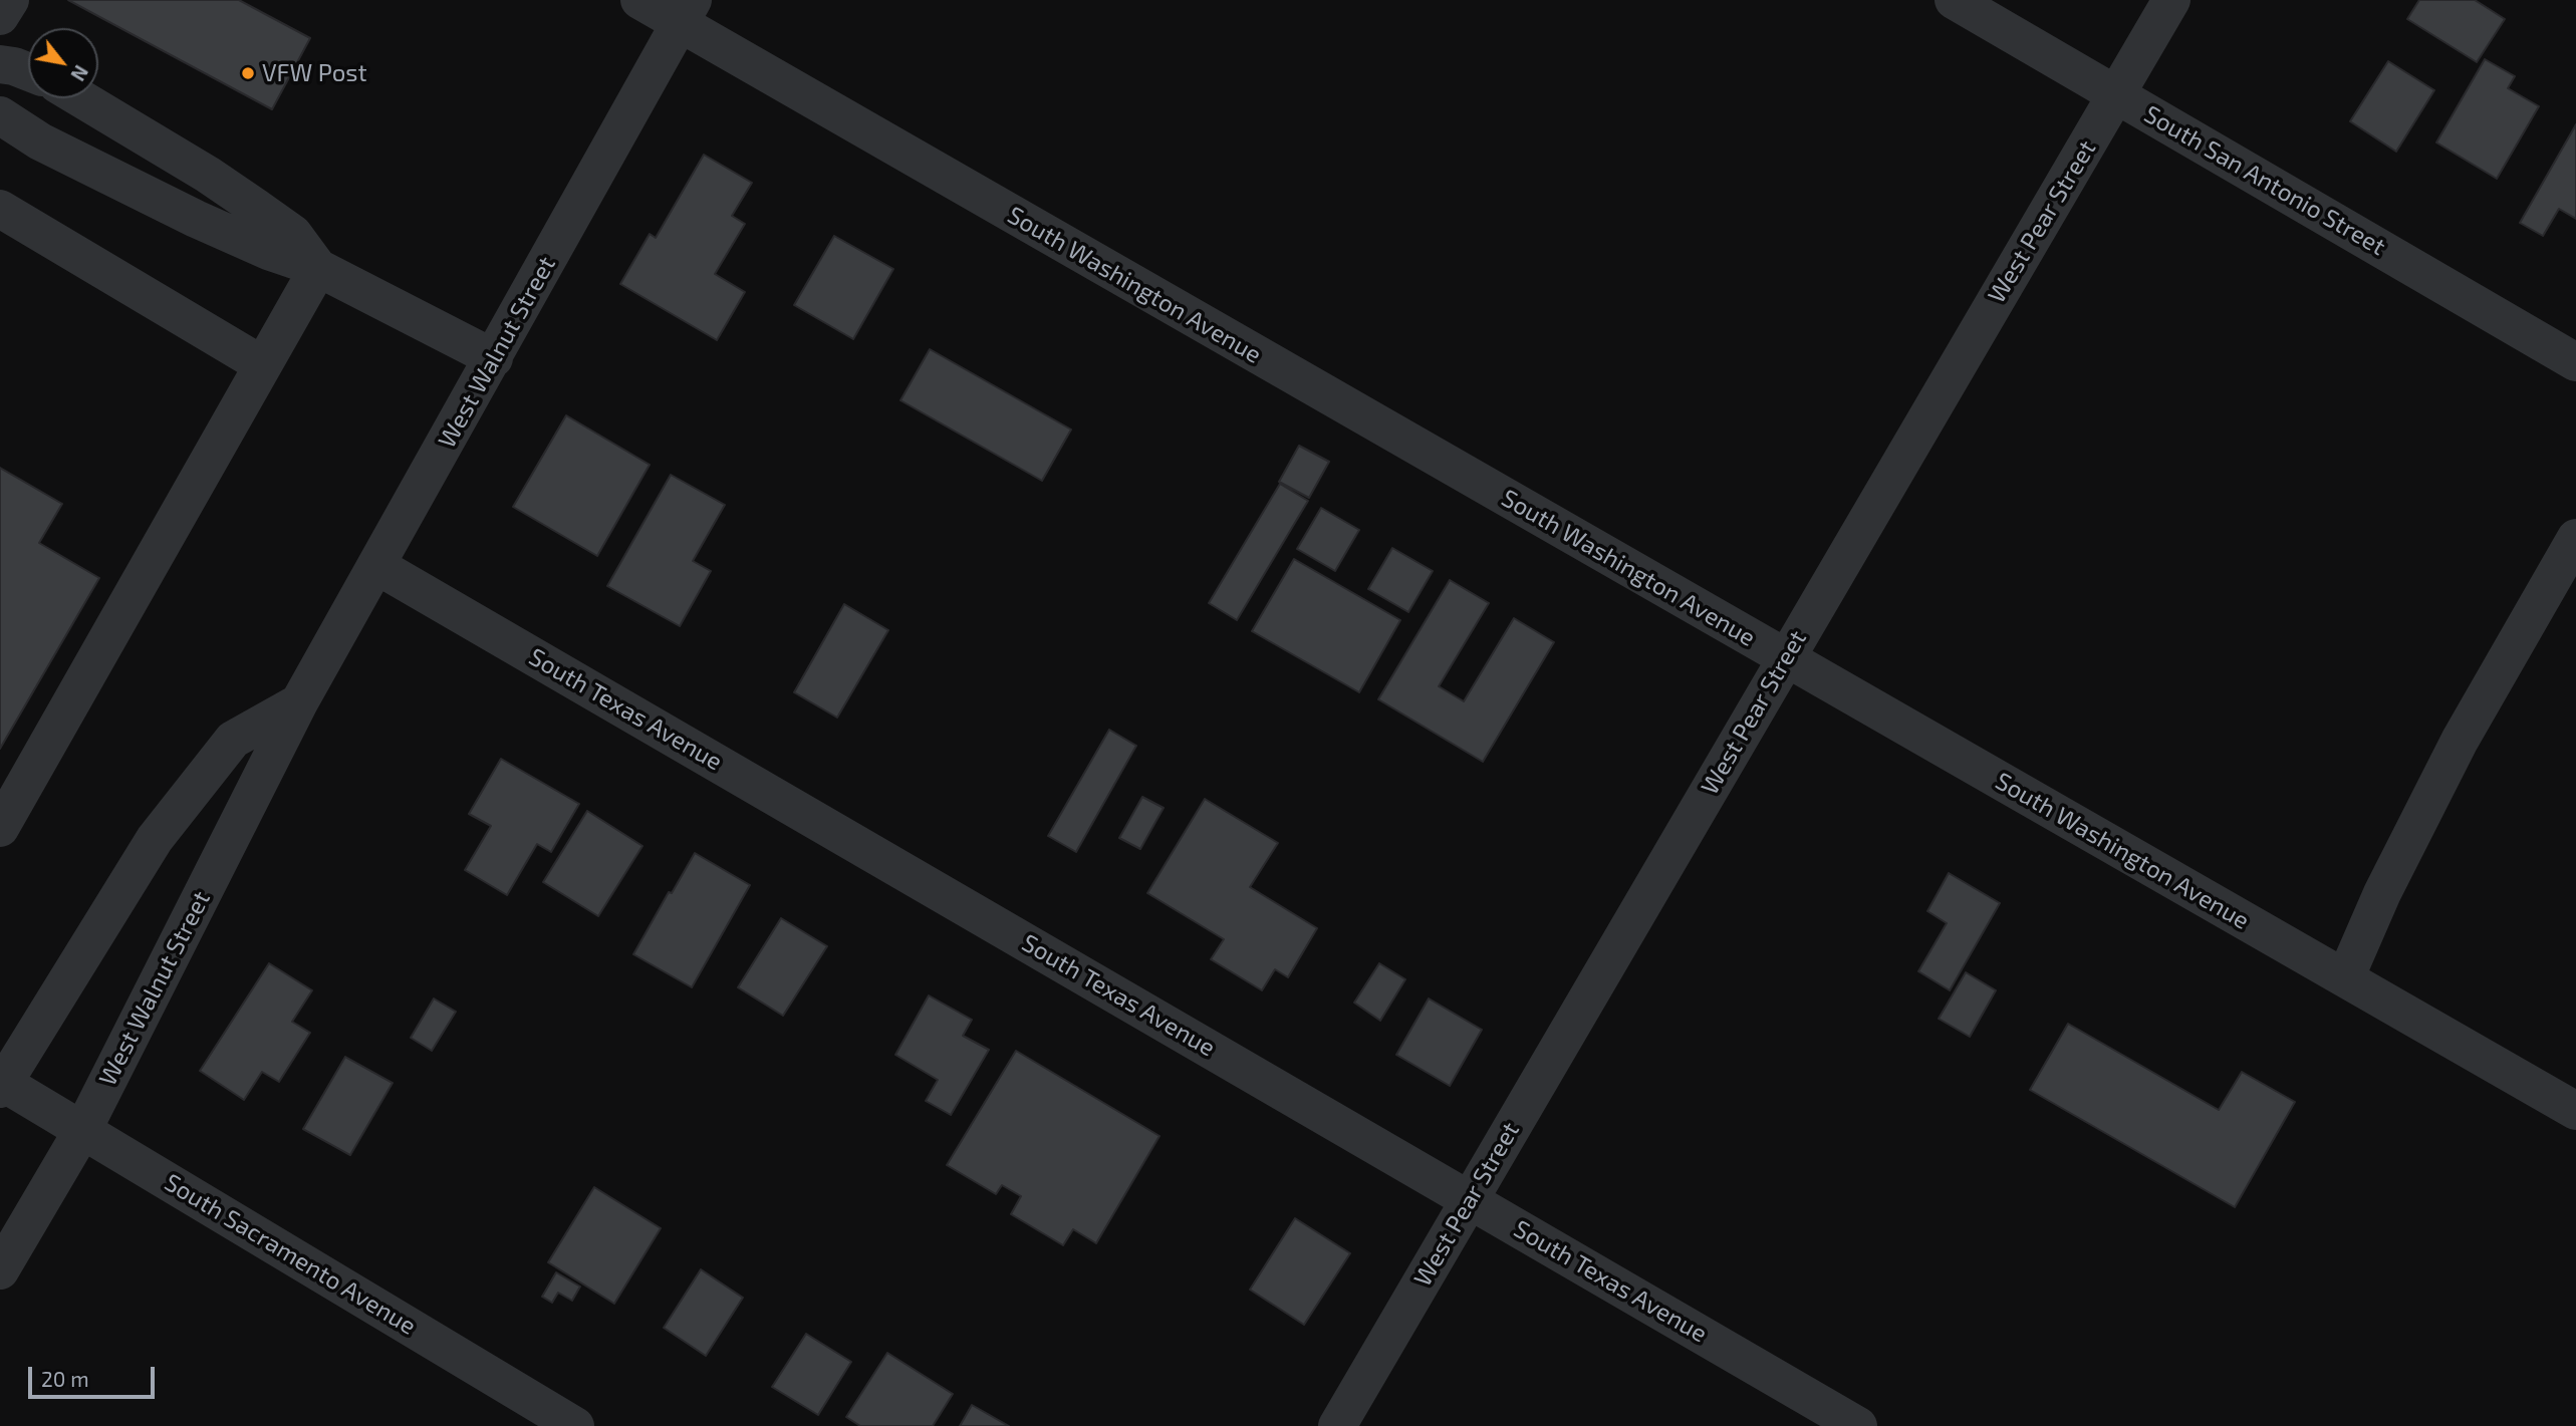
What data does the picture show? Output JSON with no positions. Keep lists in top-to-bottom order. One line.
{"streets":{"street":["South San Antonio Street","West Pear Street","South Washington Avenue","West Walnut Street","South Texas Avenue","South Sacramento Avenue"]},"crossings":[["South San Antonio Street","West Pear Street"],["West Pear Street","South Washington Avenue"],["West Pear Street","South Texas Avenue"],["South Washington Avenue","West Walnut Street"],["West Walnut Street","South Texas Avenue"],["West Walnut Street","South Sacramento Avenue"]],"places":["VFW Post"],"scale_bar":"20 m","north":"bottom right"}
